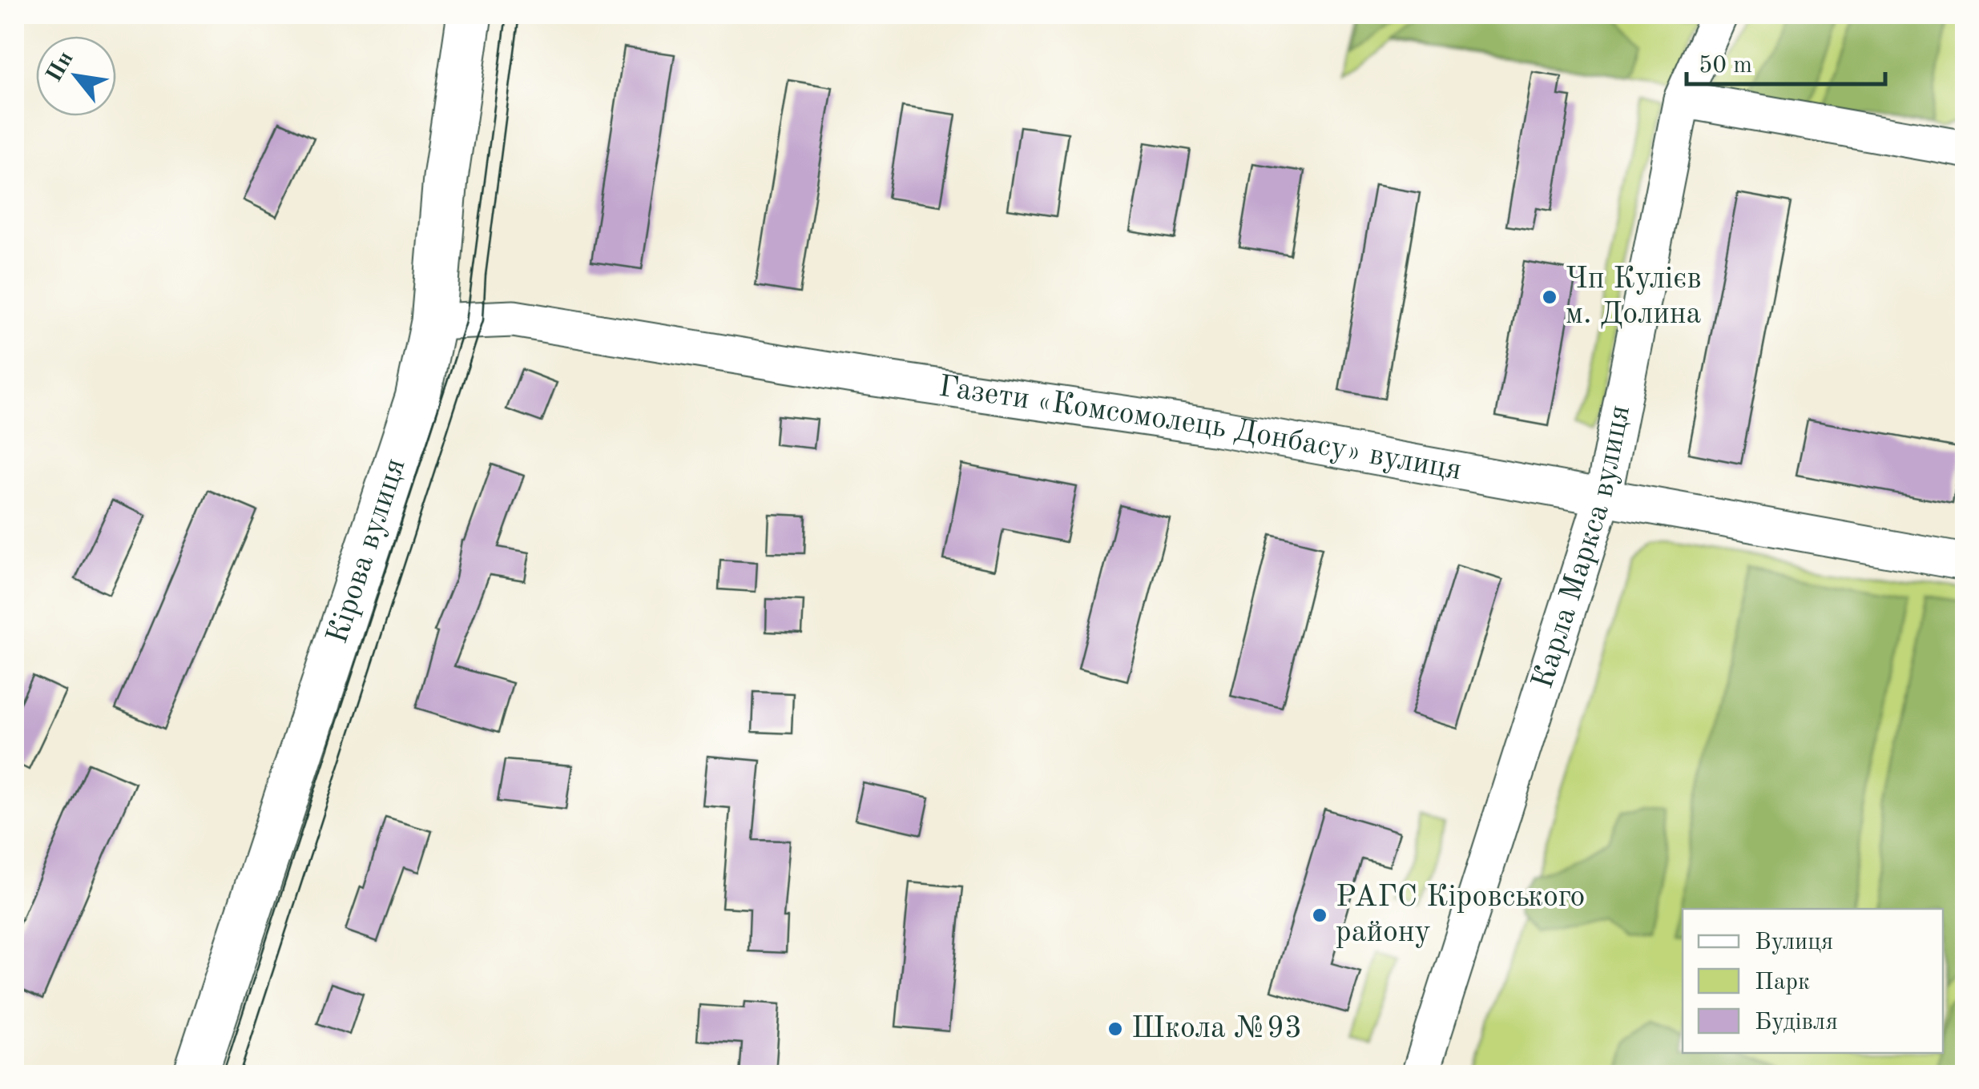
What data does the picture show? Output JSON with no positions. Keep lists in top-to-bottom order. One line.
{"streets":{"main road":["Кірова вулиця"],"street":["Газети «Комсомолець Донбасу» вулиця","Карла Маркса вулиця"]},"crossings":[["Газети «Комсомолець Донбасу» вулиця","Карла Маркса вулиця"],["Газети «Комсомолець Донбасу» вулиця","Кірова вулиця"]],"places":["Чп Кулієв м. Долина","РАГС Кіровського району","Школа №93"],"legend":["Вулиця","Парк","Будівля"],"scale_bar":"50 m","north":"top left"}
